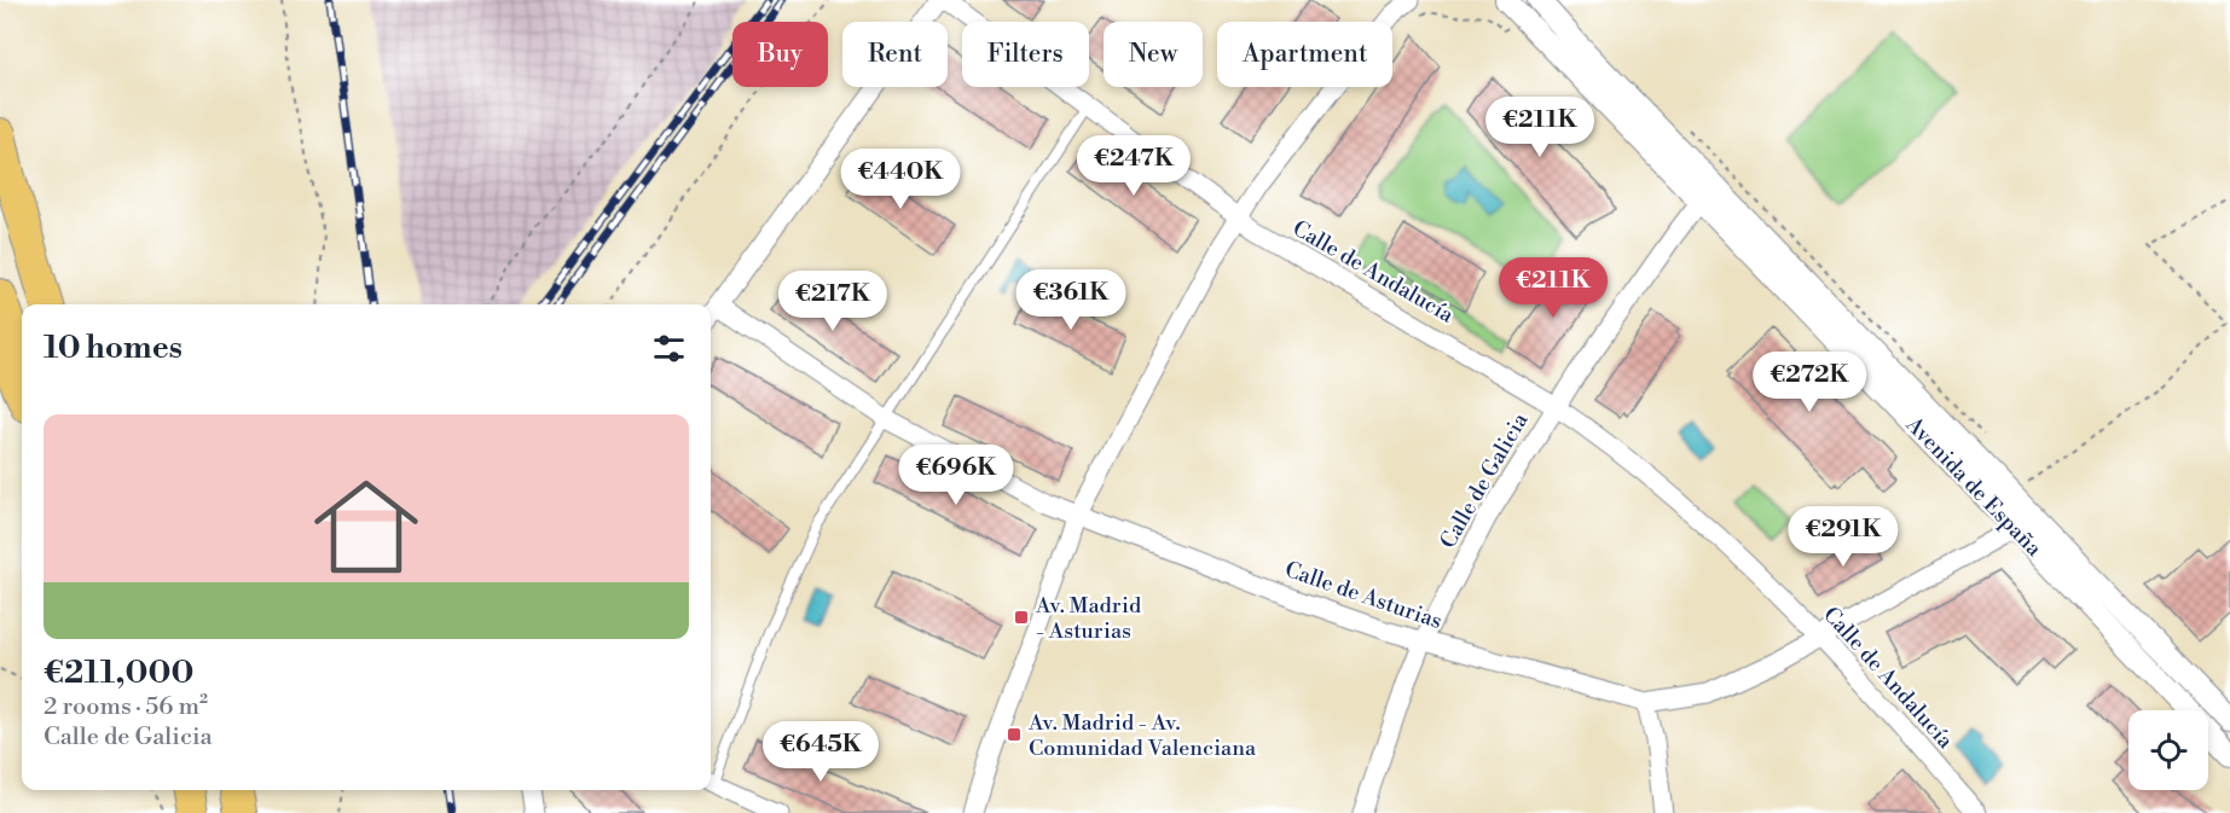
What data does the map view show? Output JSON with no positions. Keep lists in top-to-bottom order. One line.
{"streets":{"street":["Calle de Andalucía","Calle de Galicia","Avenida de España","Calle de Asturias"]},"crossings":[["Calle de Andalucía","Calle de Galicia"],["Calle de Andalucía","Calle de Asturias"],["Calle de Galicia","Avenida de España"],["Calle de Galicia","Calle de Asturias"],["Avenida de España","Calle de Asturias"]],"places":{"transit":["Av. Madrid - Asturias","Av. Madrid - Av. Comunidad Valenciana"]},"page":{"chip":["Buy","Rent","Filters","New","Apartment"],"price":["€211K","€247K","€440K","€211K","€361K","€217K","€272K","€696K","€291K","€645K"],"heading":"10 homes","list":[{"name":"€211,000","note":"2 rooms · 56 m² · Calle de Galicia"}]}}
